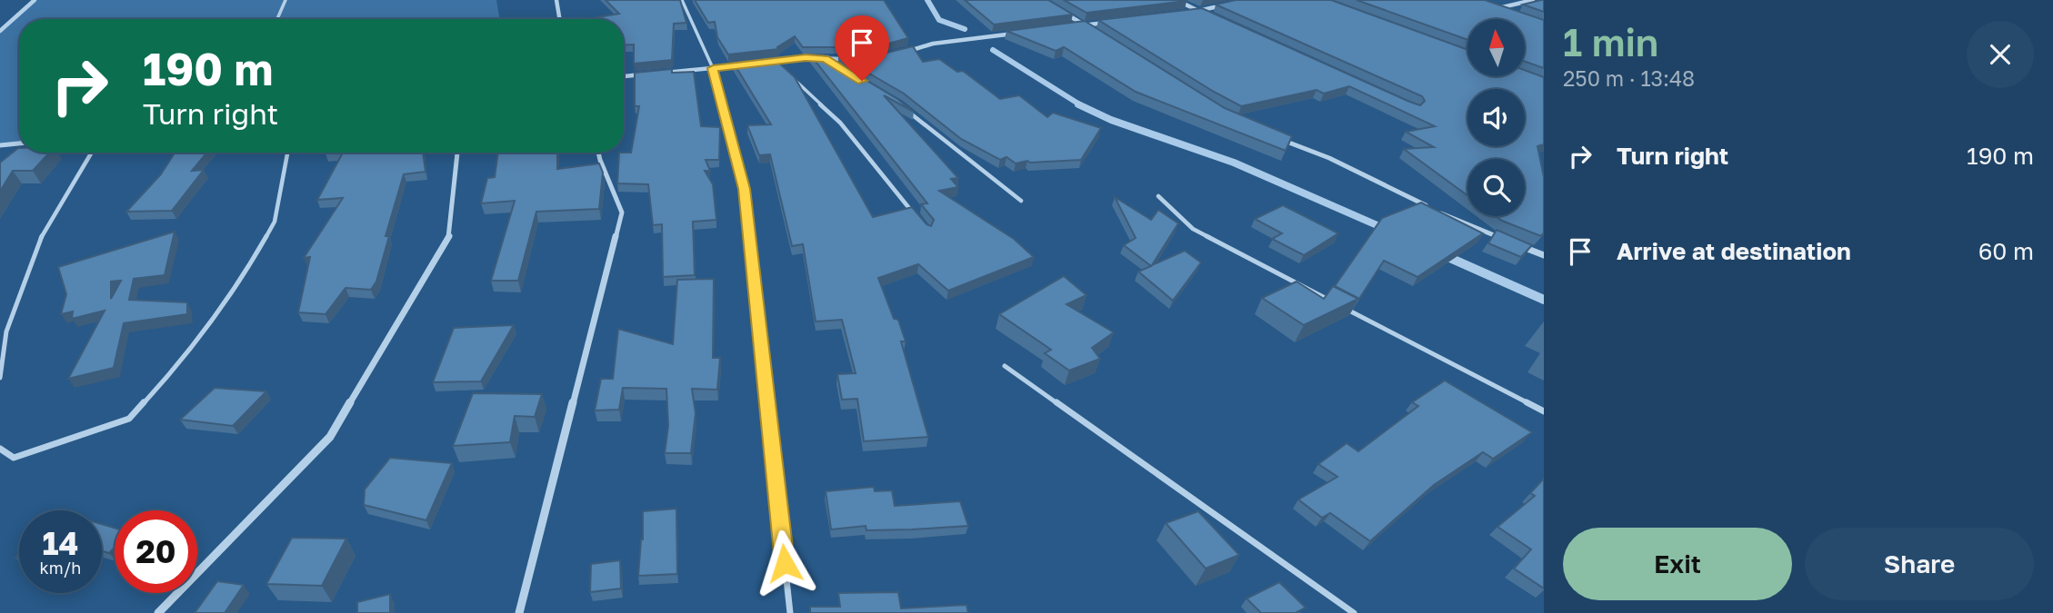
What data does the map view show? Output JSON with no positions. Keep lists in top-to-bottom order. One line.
{"north":"top","page":{"heading":["1 min","250 m · 13:48"],"turn":["190 m","Turn right"],"list":[{"name":"Turn right","value":"190 m"},{"name":"Arrive at destination","value":"60 m"}],"speed":"14 km/h","limit":"20","buttons":["Exit","Share"]}}
